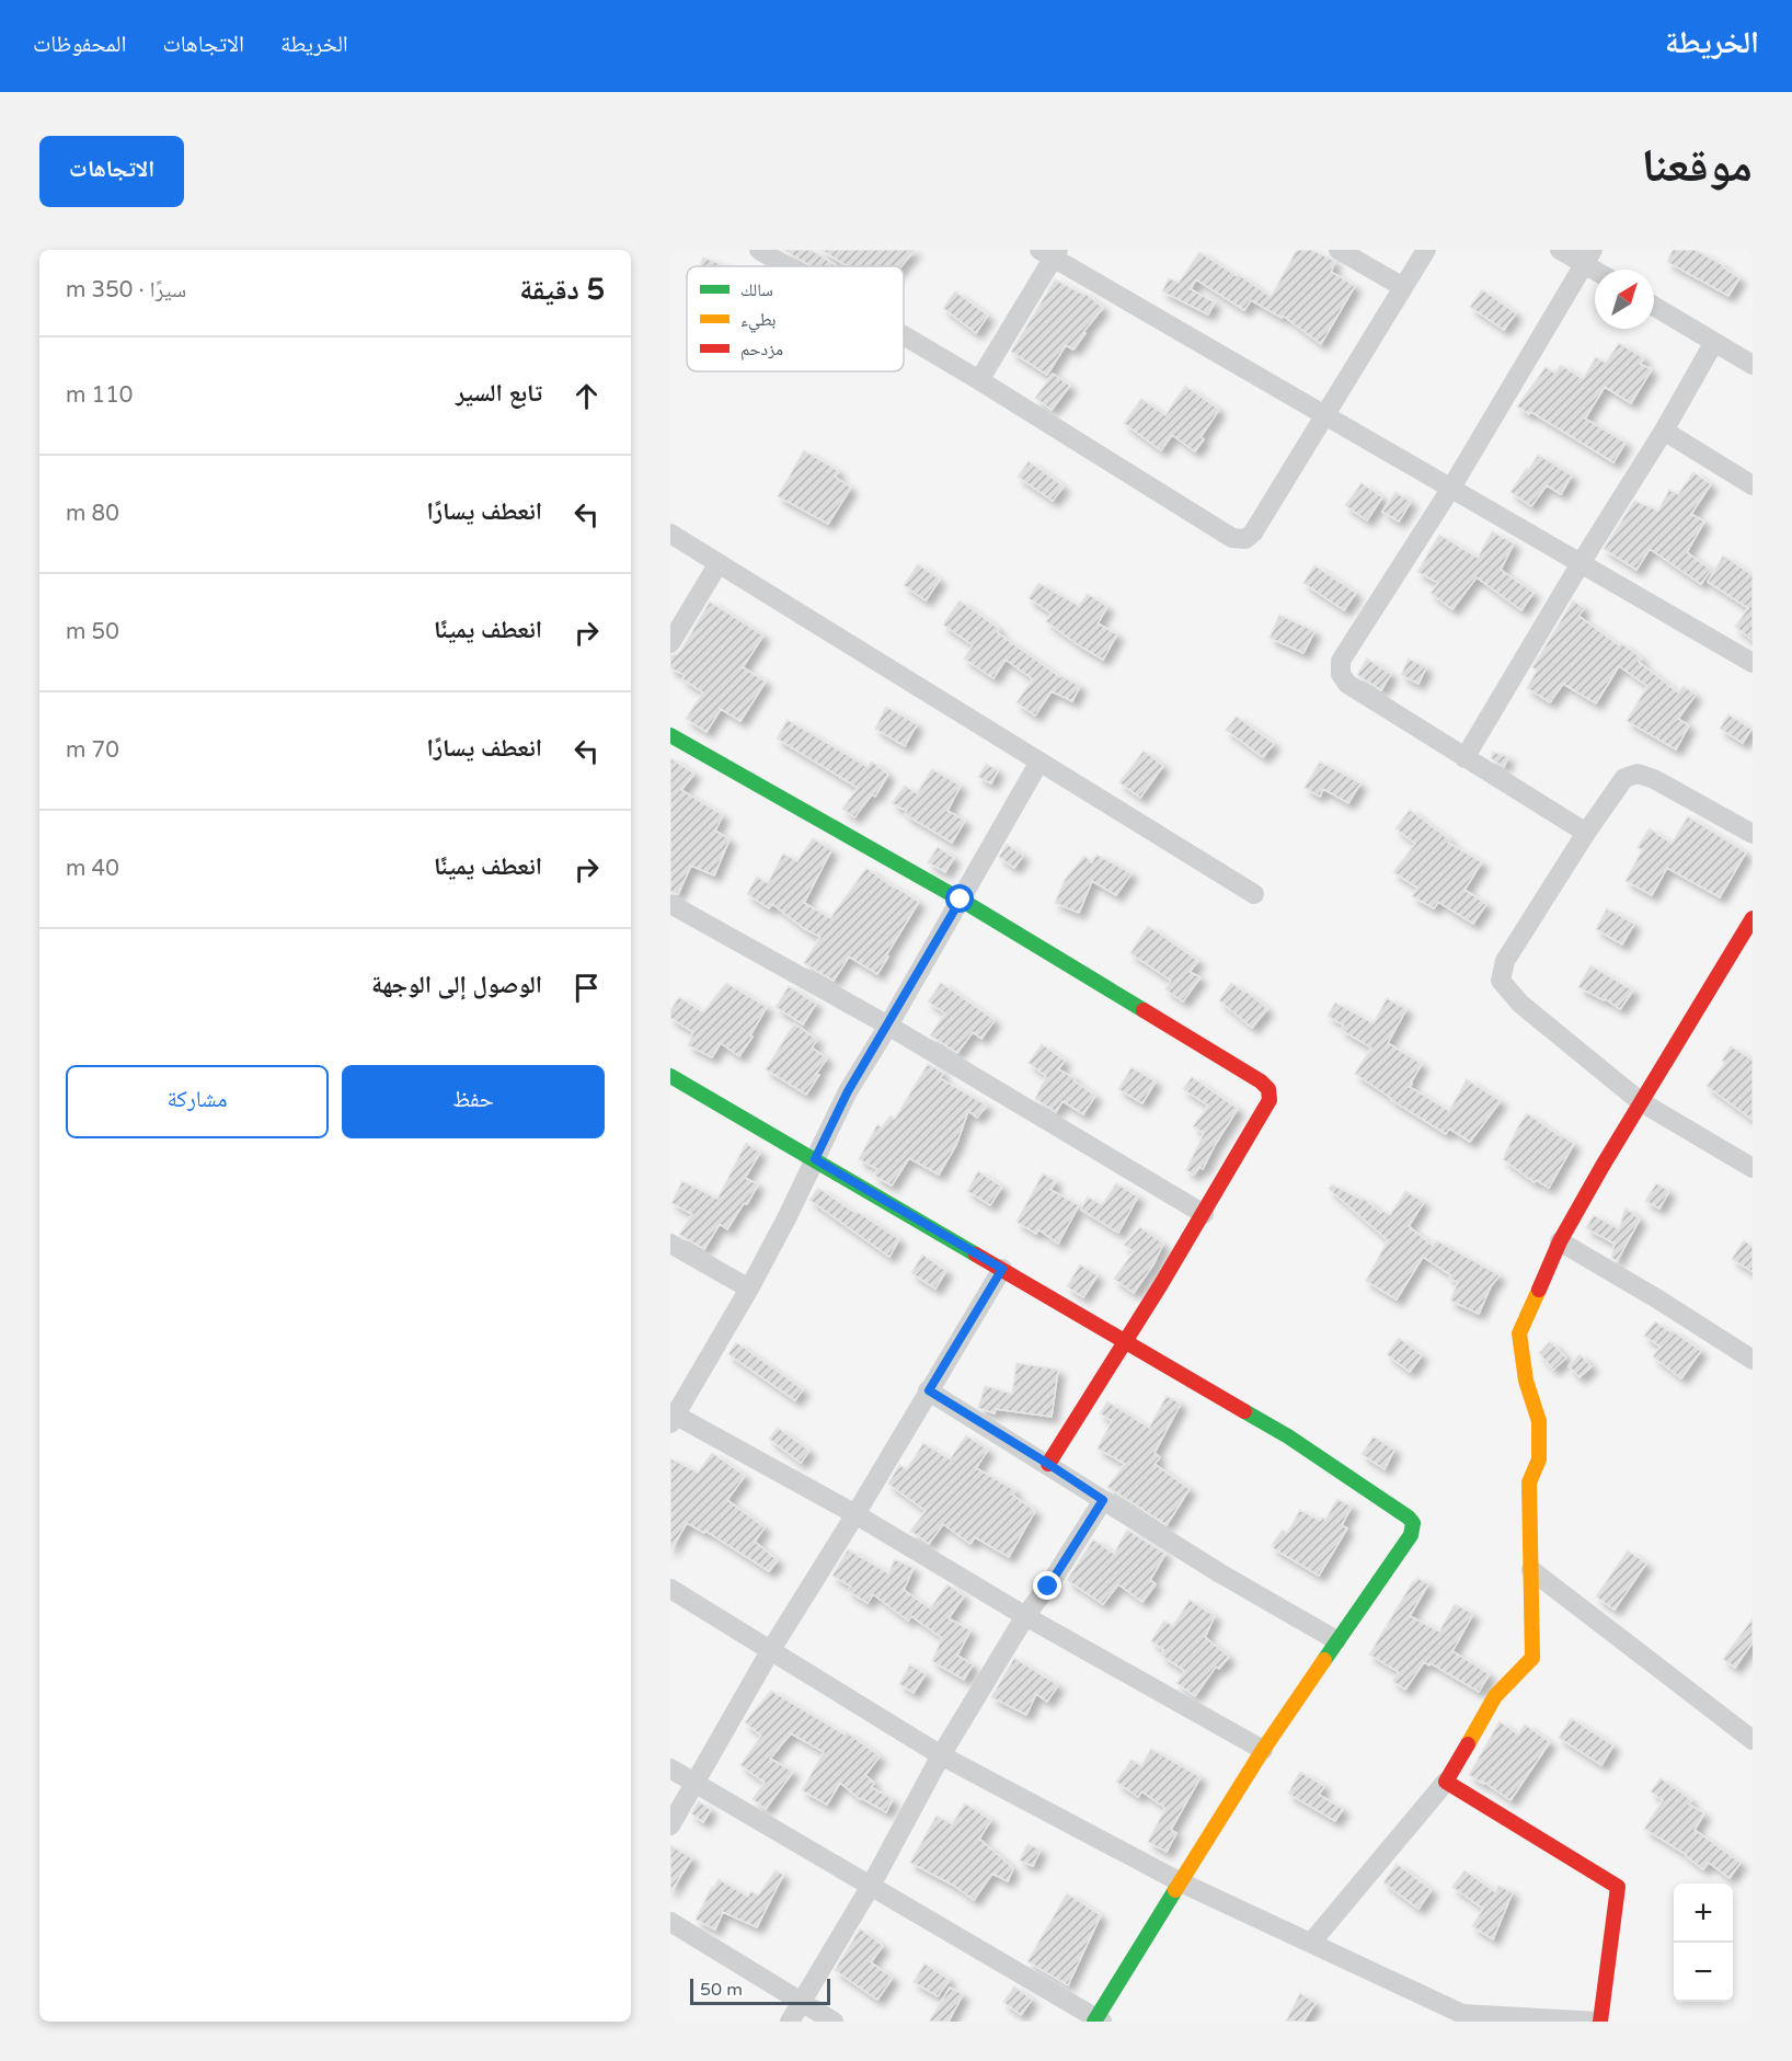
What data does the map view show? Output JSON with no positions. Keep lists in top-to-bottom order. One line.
{"legend":["سالك","بطيء","مزدحم"],"scale_bar":"50 m","north":"top right","page":{"header":"الخريطة","nav":["الخريطة","الاتجاهات","المحفوظات"],"title":"موقعنا","buttons":["الاتجاهات",["حفظ","مشاركة"]],"heading":["5 دقيقة","سيرًا · 350 m"],"list":[["تابع السير","110 m"],["انعطف يسارًا","80 m"],["انعطف يمينًا","50 m"],["انعطف يسارًا","70 m"],["انعطف يمينًا","40 m"],"الوصول إلى الوجهة"],"map_buttons":["+","−"],"scale":"50 m"}}
